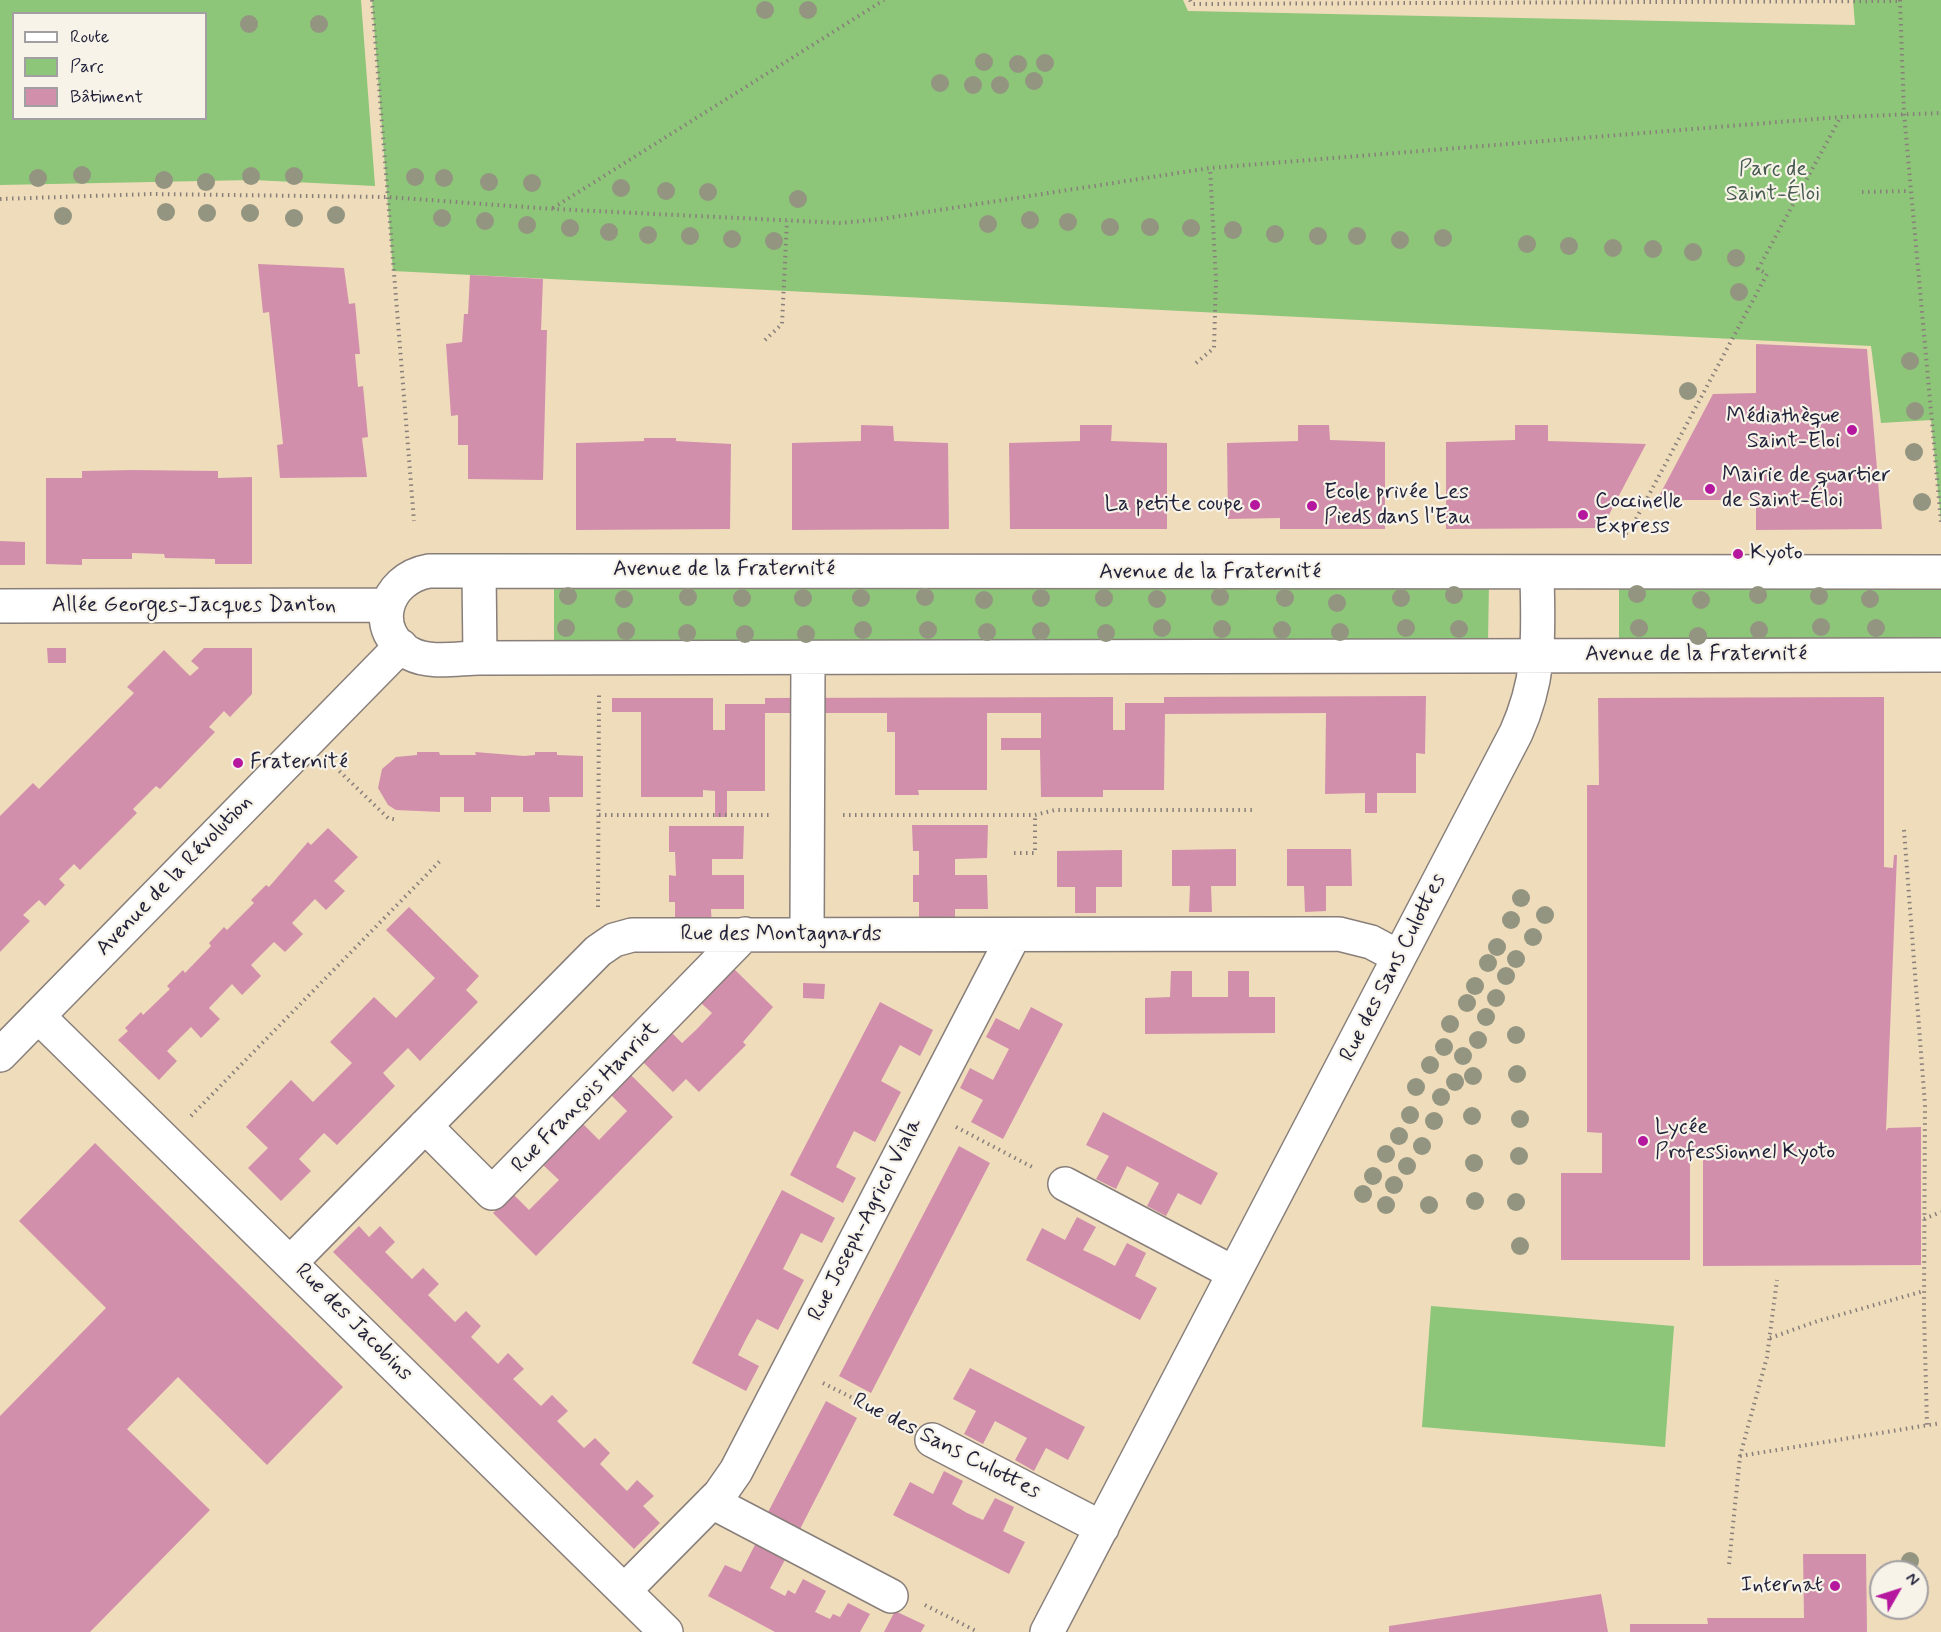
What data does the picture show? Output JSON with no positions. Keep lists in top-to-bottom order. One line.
{"streets":{"street":["Avenue de la Fraternité","Allée Georges-Jacques Danton","Avenue de la Révolution","Rue des Montagnards","Rue des Sans Culottes","Rue François Hanriot","Rue Joseph-Agricol Viala","Rue des Jacobins"]},"crossings":[["Avenue de la Fraternité","Allée Georges-Jacques Danton"],["Avenue de la Fraternité","Avenue de la Révolution"],["Avenue de la Fraternité","Rue des Sans Culottes"],["Allée Georges-Jacques Danton","Avenue de la Révolution"],["Avenue de la Révolution","Rue des Jacobins"],["Rue des Montagnards","Rue des Sans Culottes"],["Rue des Montagnards","Rue François Hanriot"],["Rue des Montagnards","Rue Joseph-Agricol Viala"],["Rue des Montagnards","Rue des Jacobins"],["Rue des Sans Culottes","Rue Joseph-Agricol Viala"],["Rue Joseph-Agricol Viala","Rue des Jacobins"]],"parks":["Parc de Saint-Éloi"],"places":["Médiathèque Saint-Eloi","Mairie de quartier de Saint-Éloi","La petite coupe","Ecole privée Les Pieds dans l'Eau","Coccinelle Express","Kyoto","Fraternité","Lycée Professionnel Kyoto","Internat"],"legend":["Route","Parc","Bâtiment"],"north":"top right"}
